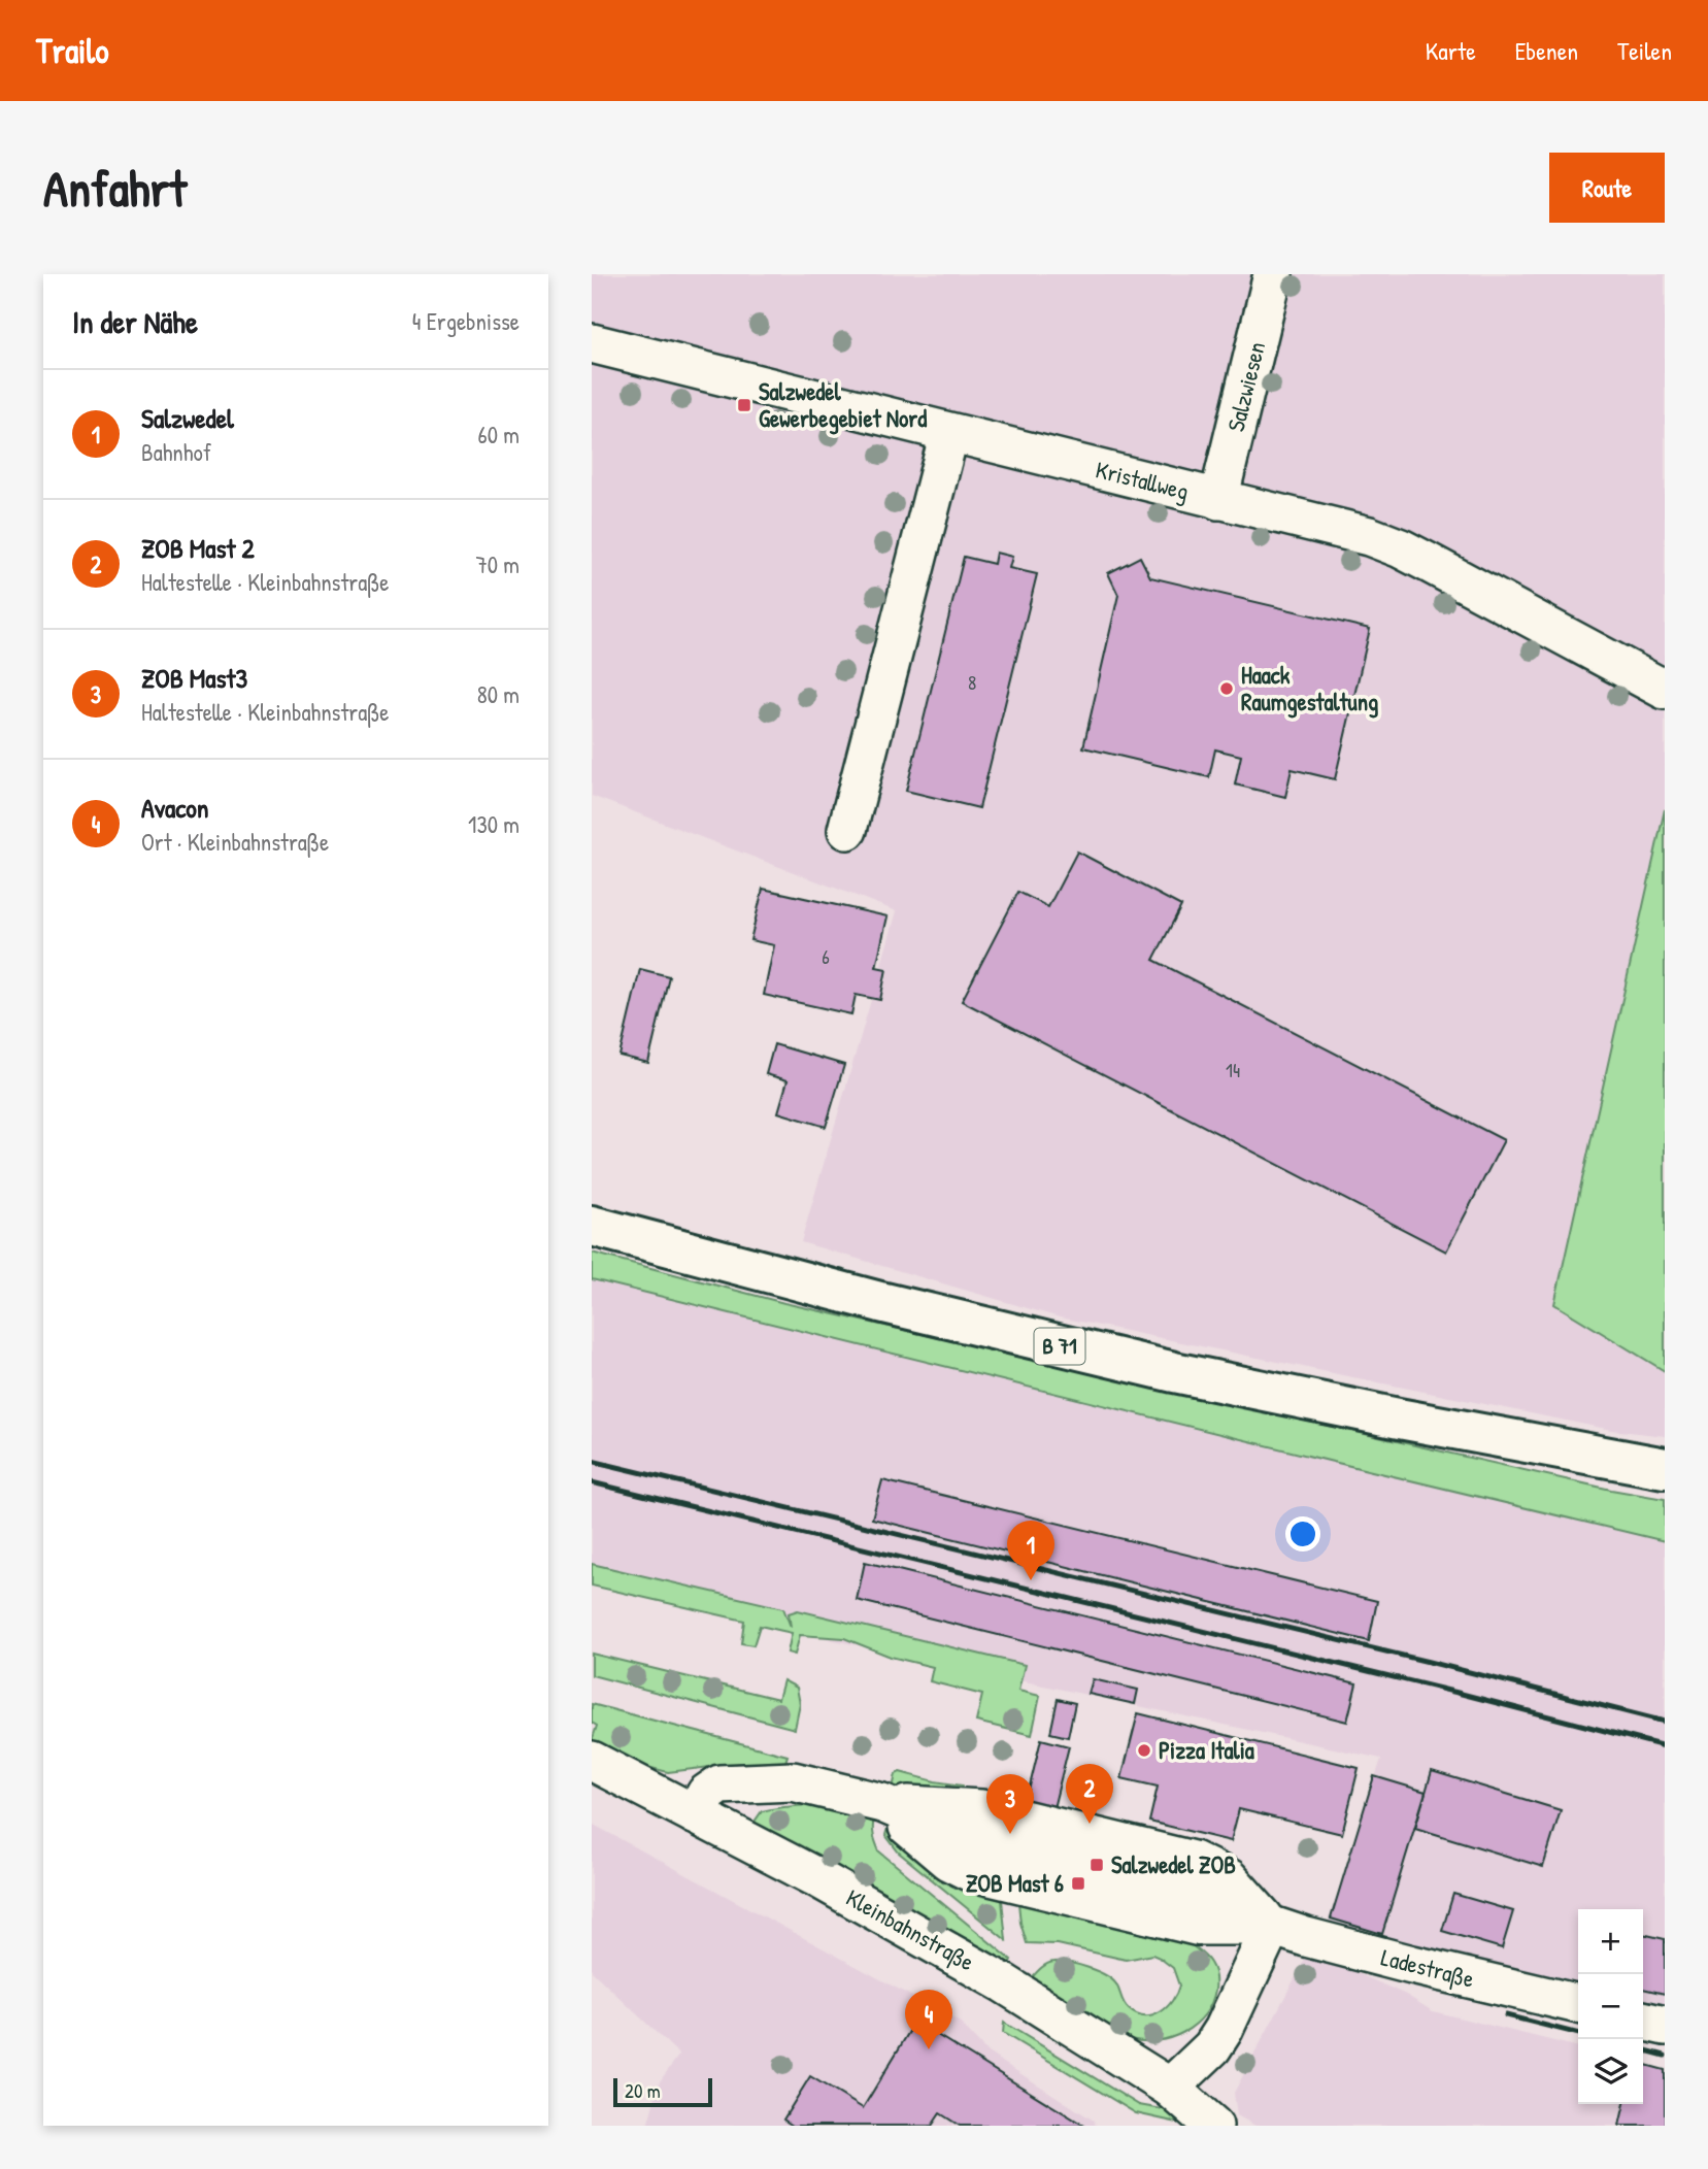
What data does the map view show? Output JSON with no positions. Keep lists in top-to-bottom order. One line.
{"streets":{"main road":["B 71"],"street":["Salzwiesen","Kristallweg","Kleinbahnstraße","Ladestraße"]},"crossings":[["Salzwiesen","Kristallweg"],["Kleinbahnstraße","Ladestraße"]],"places":{"transit":["Salzwedel Gewerbegebiet Nord","Salzwedel ZOB","ZOB Mast 6"],"other":["Haack Raumgestaltung","Pizza Italia"]},"house_numbers":["8","6","14"],"scale_bar":"20 m","page":{"header":"Trailo","nav":["Karte","Ebenen","Teilen"],"buttons":"Route","title":"Anfahrt","heading":["In der Nähe","4 Ergebnisse"],"list":[{"mark":"1","name":"Salzwedel","note":"Bahnhof","value":"60 m"},{"mark":"2","name":"ZOB Mast 2","note":"Haltestelle · Kleinbahnstraße","value":"70 m"},{"mark":"3","name":"ZOB Mast3","note":"Haltestelle · Kleinbahnstraße","value":"80 m"},{"mark":"4","name":"Avacon","note":"Ort · Kleinbahnstraße","value":"130 m"}],"pins":["1","2","3","4"],"map_buttons":["+","−"],"scale":"20 m"}}
